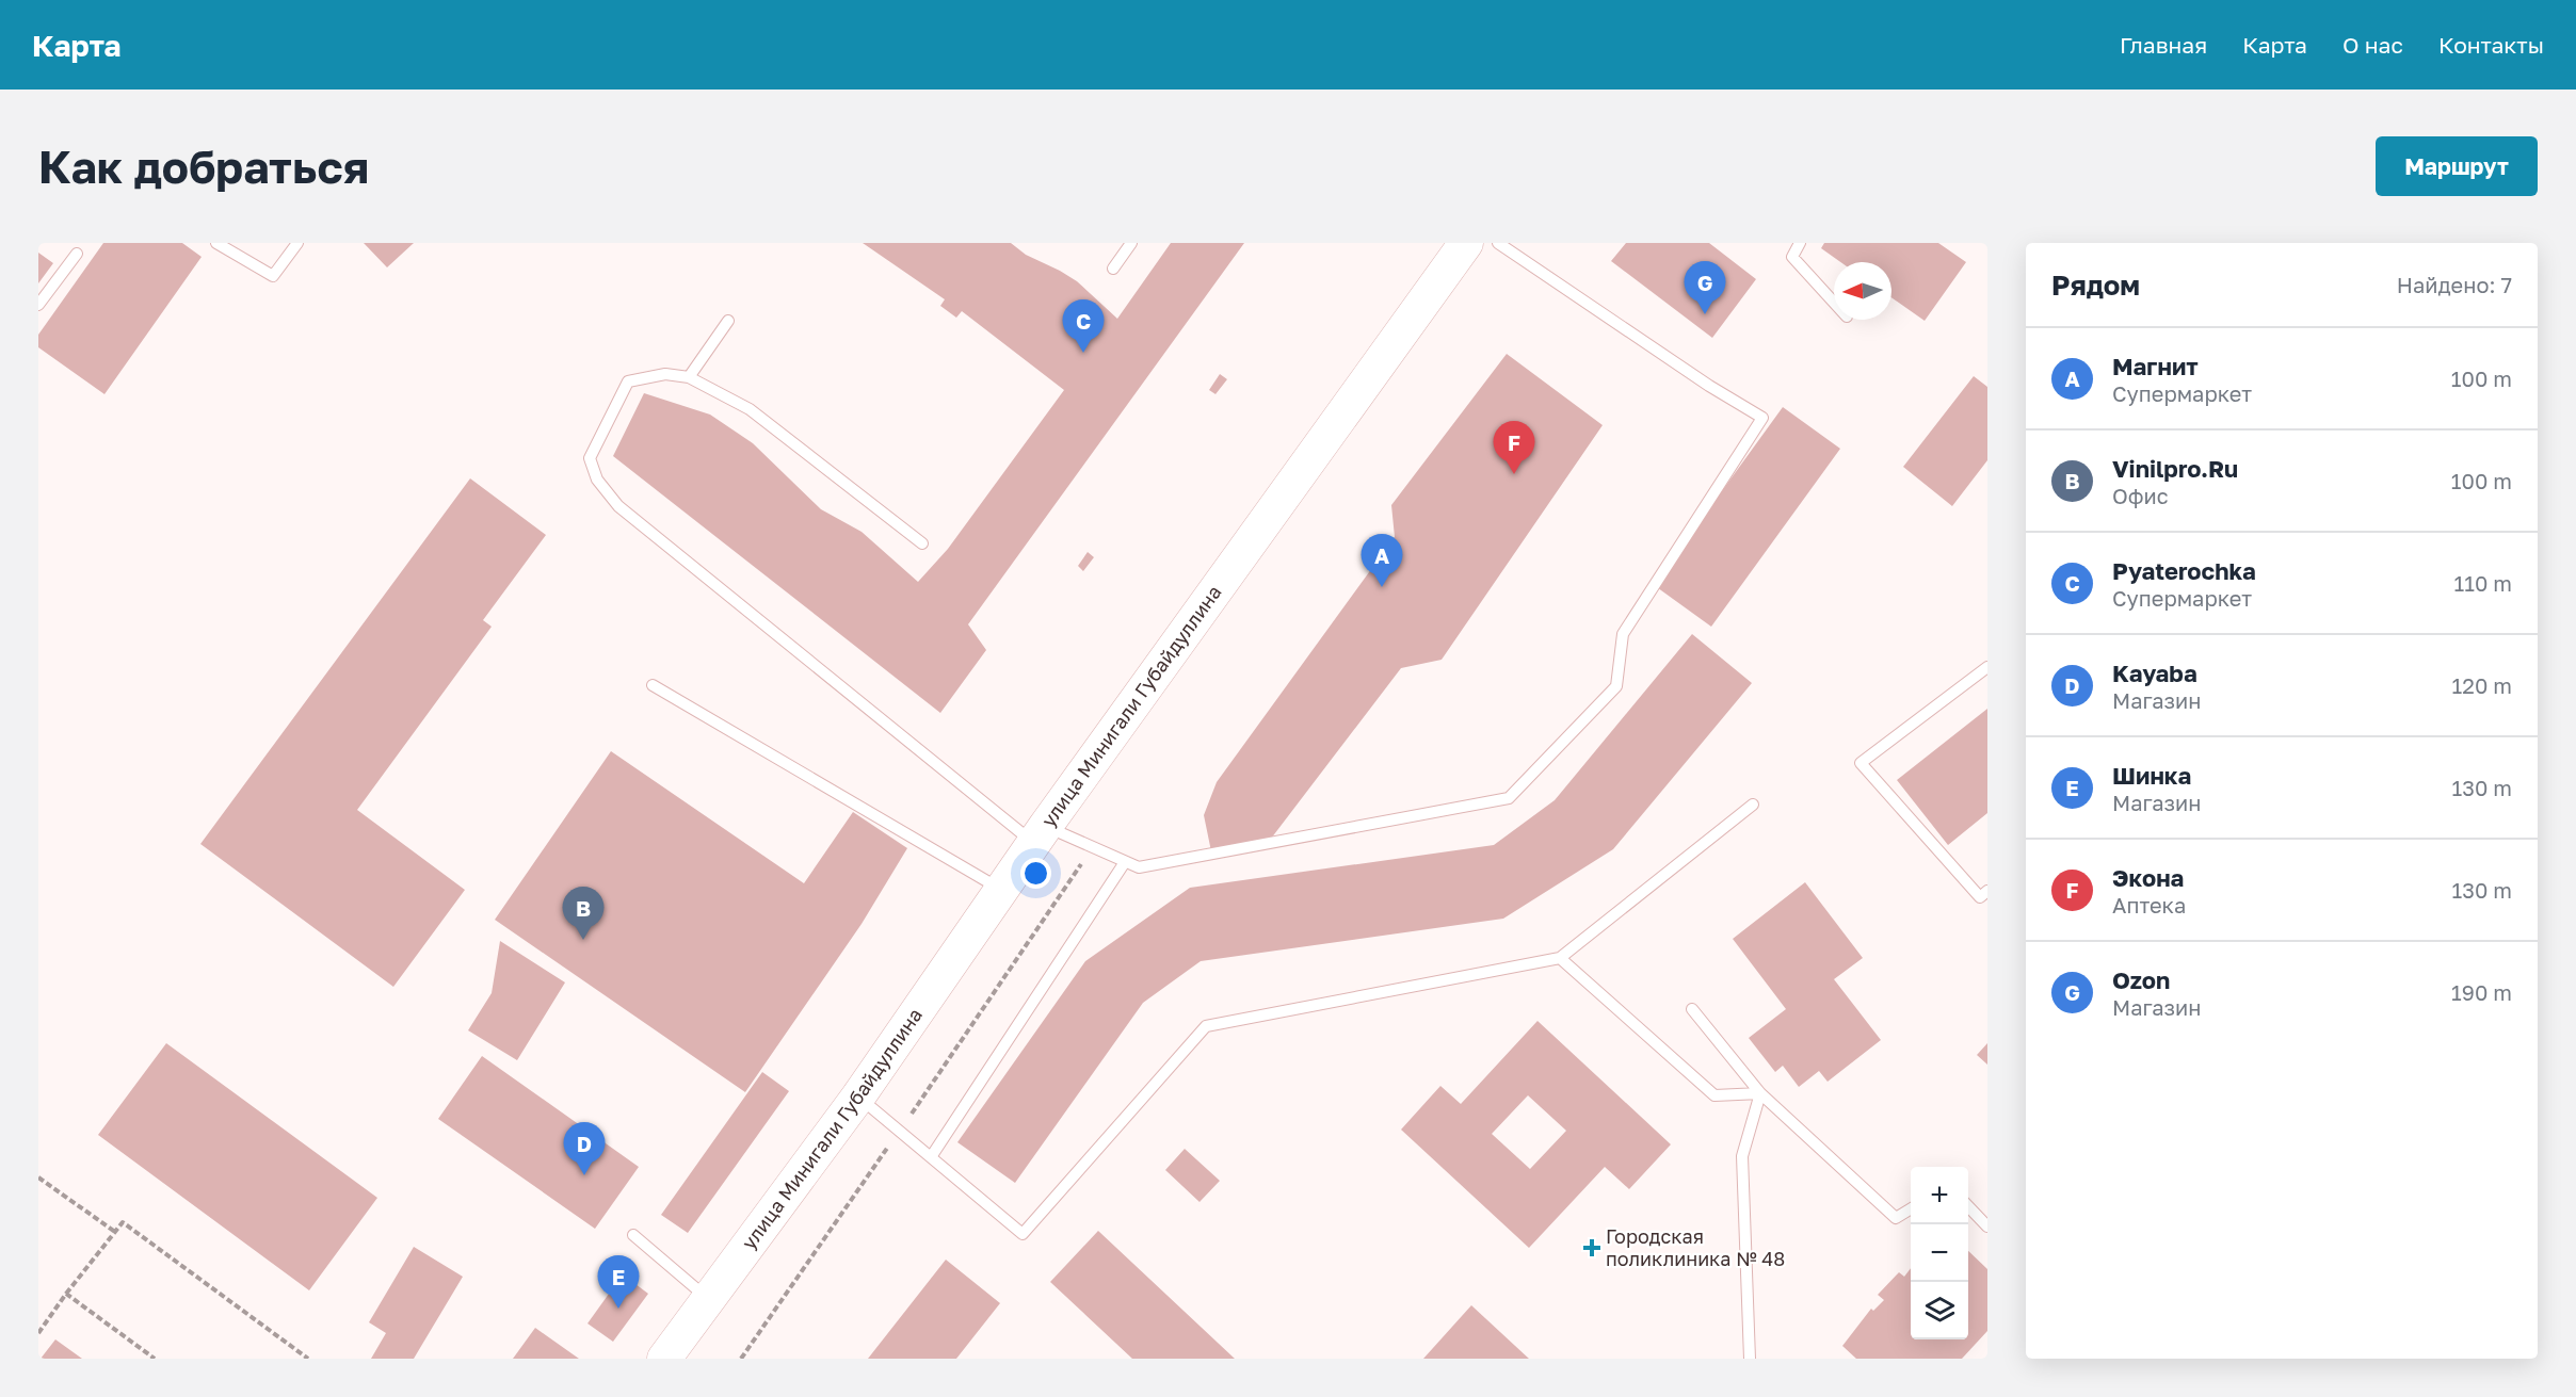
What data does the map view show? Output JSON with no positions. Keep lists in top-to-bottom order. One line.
{"streets":{"main road":["улица Минигали Губайдуллина"]},"places":{"health":["Городская поликлиника № 48"]},"north":"left","page":{"header":"Карта","nav":["Главная","Карта","О нас","Контакты"],"buttons":"Маршрут","title":"Как добраться","heading":["Рядом","Найдено: 7"],"pins":["G","C","F","A","B","D","E"],"list":[{"mark":"A","name":"Магнит","note":"Супермаркет","value":"100 m"},{"mark":"B","name":"Vinilpro.Ru","note":"Офис","value":"100 m"},{"mark":"C","name":"Pyaterochka","note":"Супермаркет","value":"110 m"},{"mark":"D","name":"Kayaba","note":"Магазин","value":"120 m"},{"mark":"E","name":"Шинка","note":"Магазин","value":"130 m"},{"mark":"F","name":"Экона","note":"Аптека","value":"130 m"},{"mark":"G","name":"Ozon","note":"Магазин","value":"190 m"}],"map_buttons":["+","−"]}}
